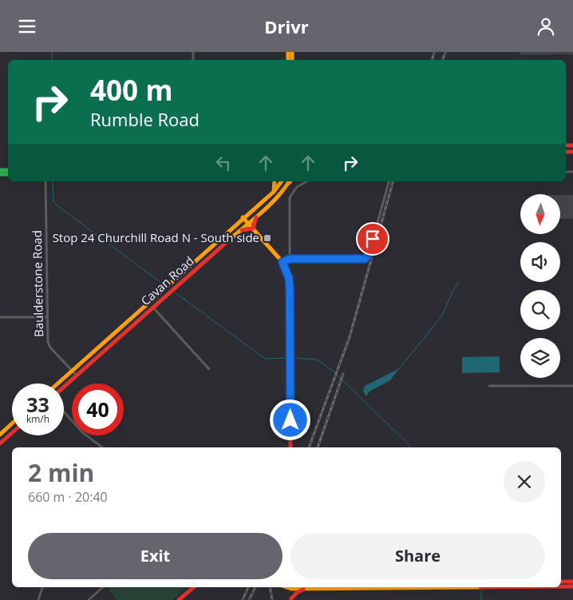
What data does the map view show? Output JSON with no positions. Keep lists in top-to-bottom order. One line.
{"streets":{"main road":["Cavan Road"],"street":["Baulderstone Road"]},"crossings":[["Cavan Road","Baulderstone Road"]],"places":{"transit":["Stop 24 Churchill Road N - South side"]},"north":"bottom","page":{"header":"Drivr","turn":["400 m","Rumble Road"],"speed":"33 km/h","limit":"40","heading":["2 min","660 m · 20:40"],"buttons":["Exit","Share"]}}
